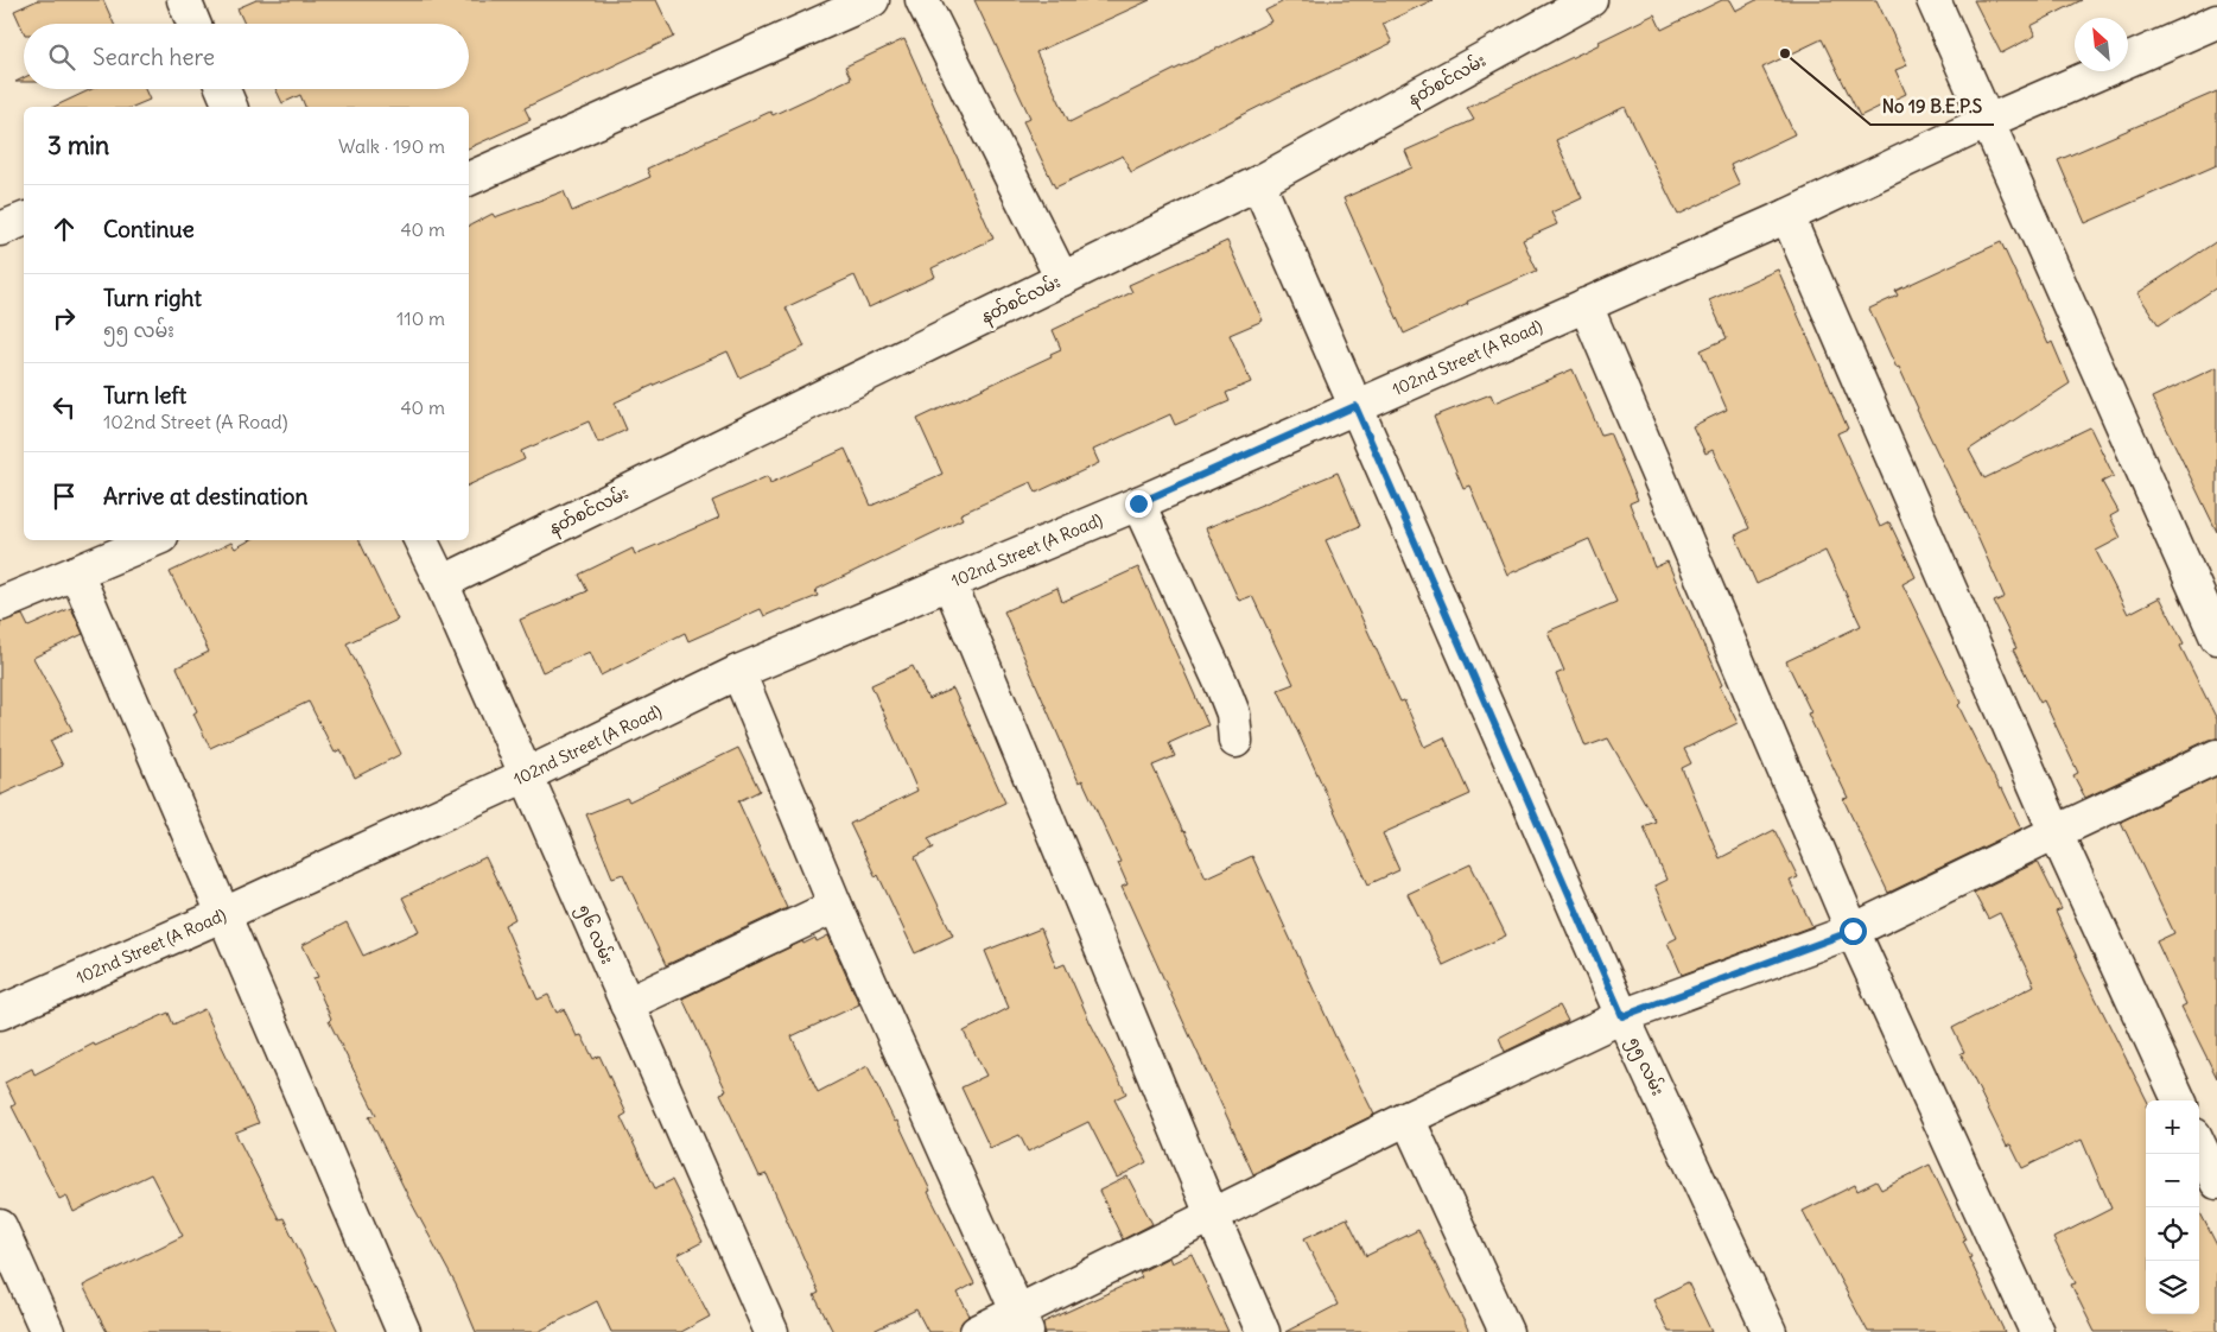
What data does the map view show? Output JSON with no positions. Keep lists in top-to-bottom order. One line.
{"streets":{"street":["နတ်စင်လမ်း","102nd Street (A Road)","၅၆ လမ်း","၅၅ လမ်း"]},"crossings":[["နတ်စင်လမ်း","၅၆ လမ်း"],["နတ်စင်လမ်း","၅၅ လမ်း"],["102nd Street (A Road)","၅၆ လမ်း"],["102nd Street (A Road)","၅၅ လမ်း"]],"places":["No 19 B.E.P.S"],"north":"top left","page":{"search":"Search here","heading":["3 min","Walk · 190 m"],"list":[["Continue","40 m"],["Turn right","၅၅ လမ်း","110 m"],["Turn left","102nd Street (A Road)","40 m"],"Arrive at destination"],"map_buttons":["+","−"]}}
